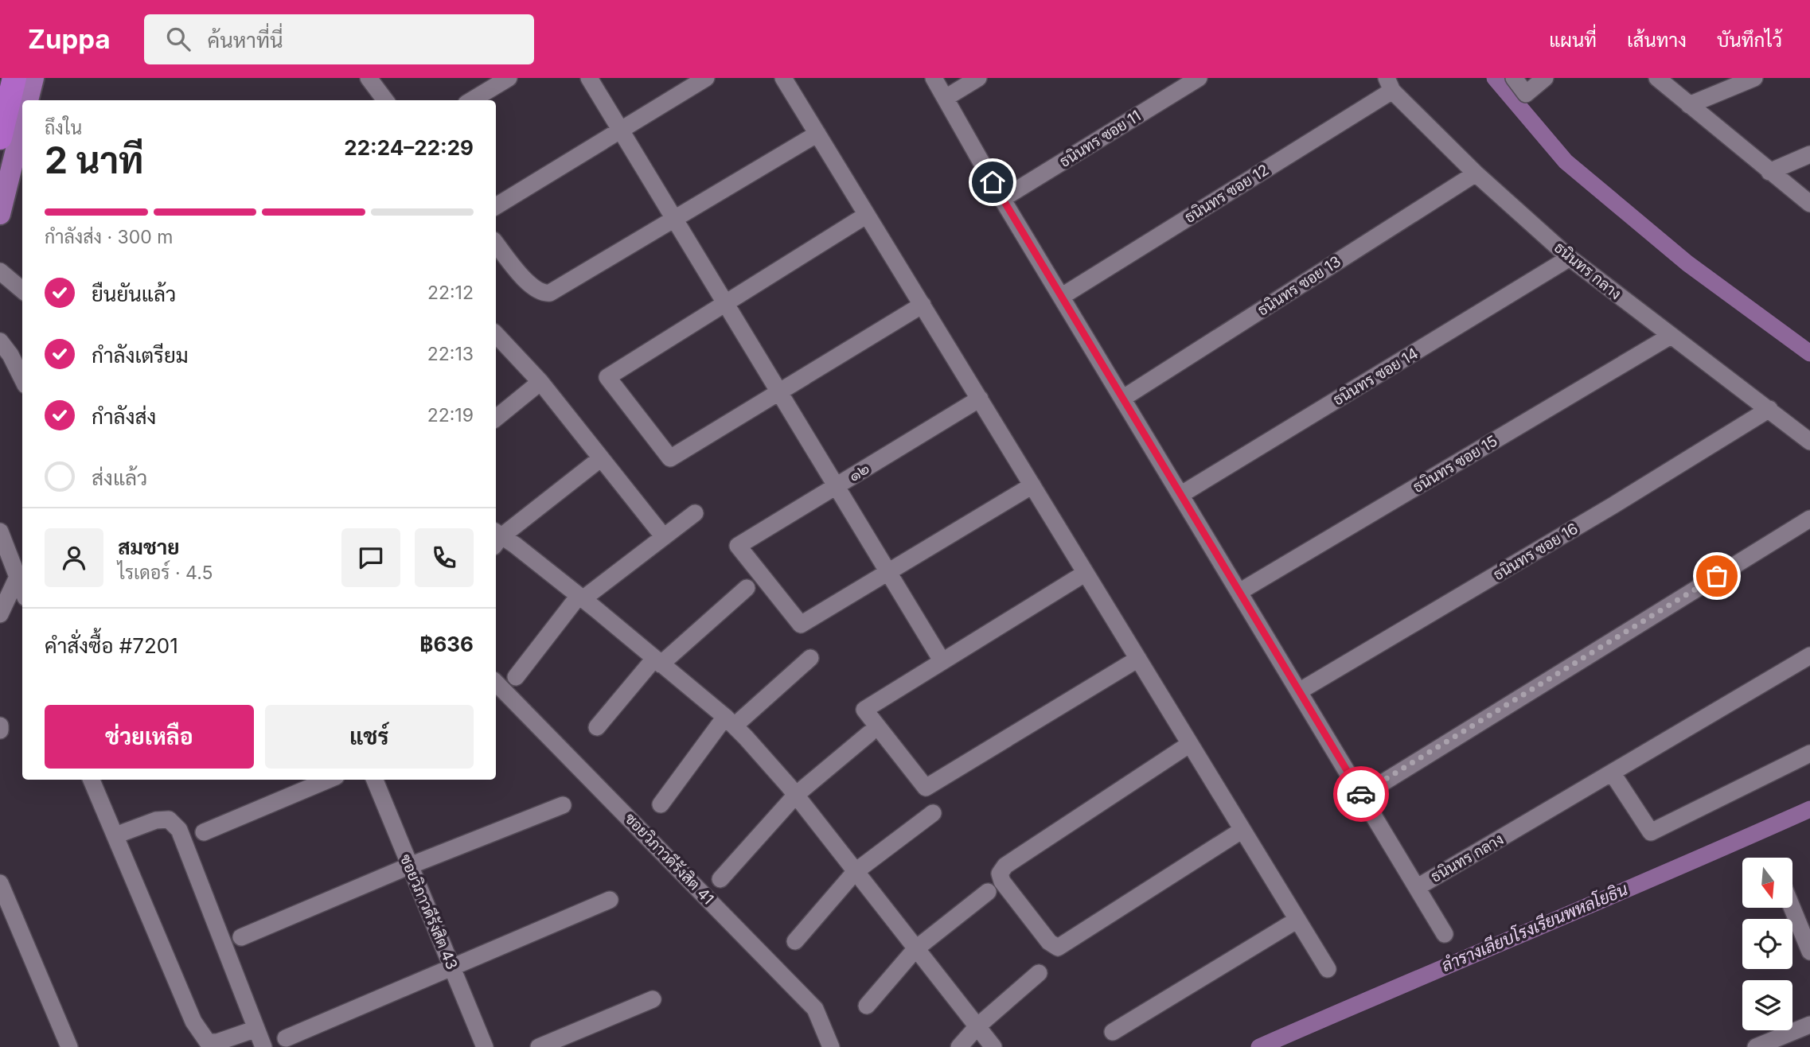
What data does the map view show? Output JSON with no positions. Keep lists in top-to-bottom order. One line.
{"streets":{"street":["ธนินทร ซอย 11","ธนินทร ซอย 12","ธนินทร กลาง","ธนินทร ซอย 13","ธนินทร ซอย 14","ธนินทร ซอย 15","๑๒","ธนินทร ซอย 16","ซอยวิภาวดีรังสิต 41","ซอยวิภาวดีรังสิต 43"]},"crossings":[["ธนินทร ซอย 11","ธนินทร กลาง"],["ธนินทร ซอย 12","ธนินทร กลาง"],["ธนินทร กลาง","ธนินทร ซอย 13"],["ธนินทร กลาง","ธนินทร ซอย 14"],["ธนินทร กลาง","ธนินทร ซอย 15"],["ธนินทร กลาง","ธนินทร ซอย 16"]],"water":["ลำรางเลียบโรงเรียนพหลโยธิน"],"north":"bottom","page":{"header":"Zuppa","search":"ค้นหาที่นี่","nav":["แผนที่","เส้นทาง","บันทึกไว้"],"heading":["2 นาที","ถึงใน","22:24–22:29"],"panel":["สมชาย","ไรเดอร์ · 4.5","คำสั่งซื้อ #7201","฿636"],"bar":"กำลังส่ง · 300 m","list":[["ยืนยันแล้ว","22:12"],["กำลังเตรียม","22:13"],["กำลังส่ง","22:19"],"ส่งแล้ว"],"buttons":["ช่วยเหลือ","แชร์"]}}
